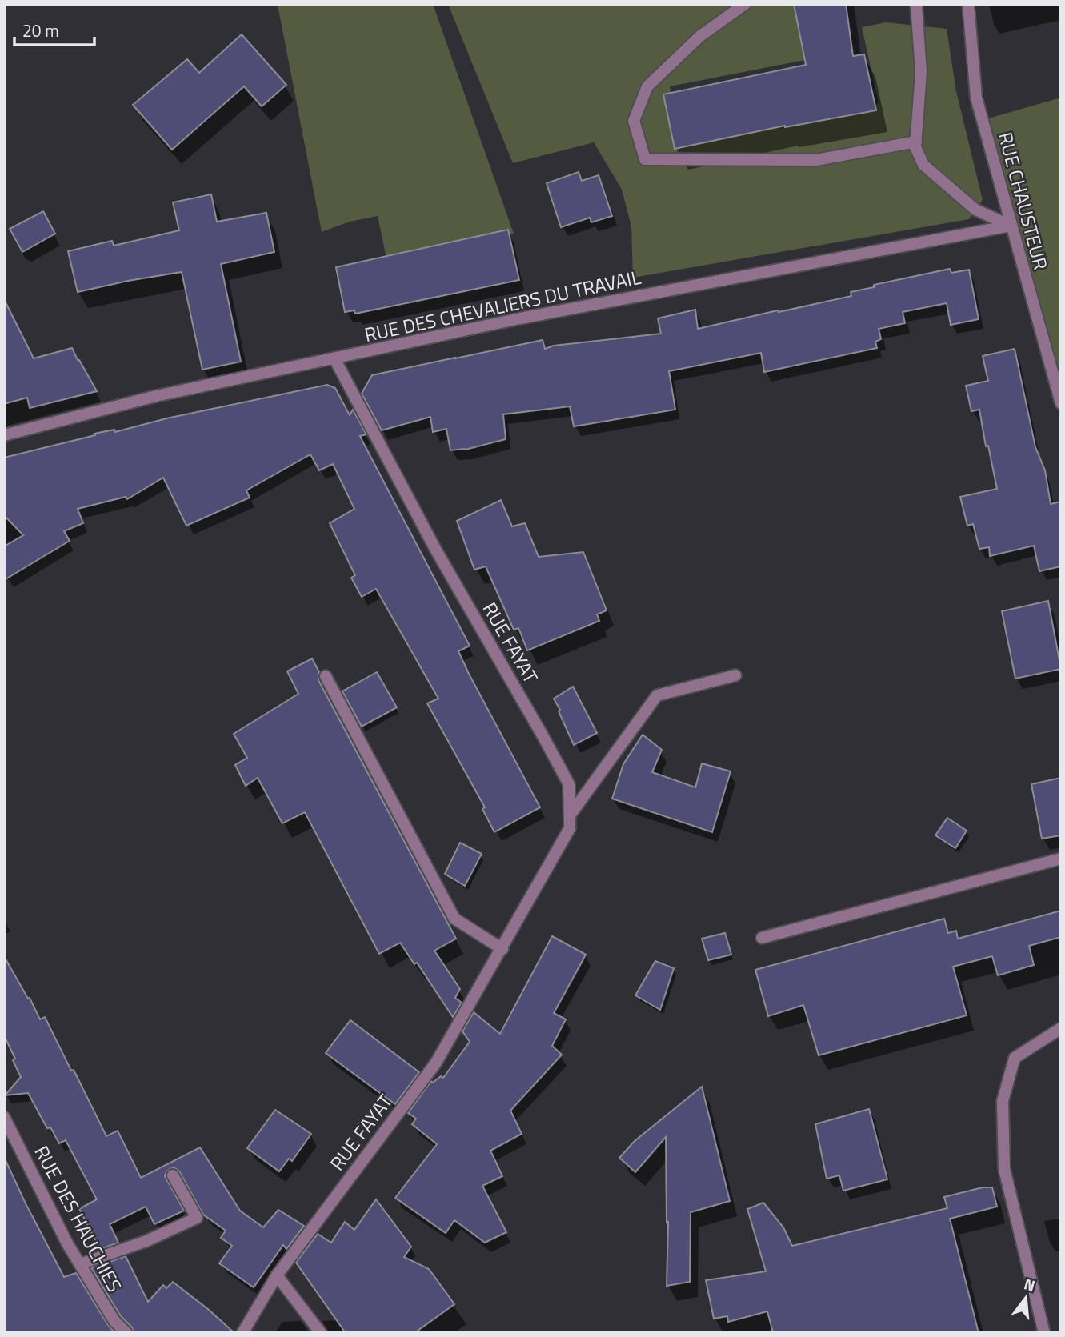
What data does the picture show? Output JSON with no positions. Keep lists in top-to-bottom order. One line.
{"streets":{"street":["RUE CHAUSTEUR","RUE DES CHEVALIERS DU TRAVAIL","RUE FAYAT","RUE DES HAUCHIES"]},"crossings":[["RUE CHAUSTEUR","RUE DES CHEVALIERS DU TRAVAIL"],["RUE DES CHEVALIERS DU TRAVAIL","RUE FAYAT"]],"scale_bar":"20 m","north":"top"}
